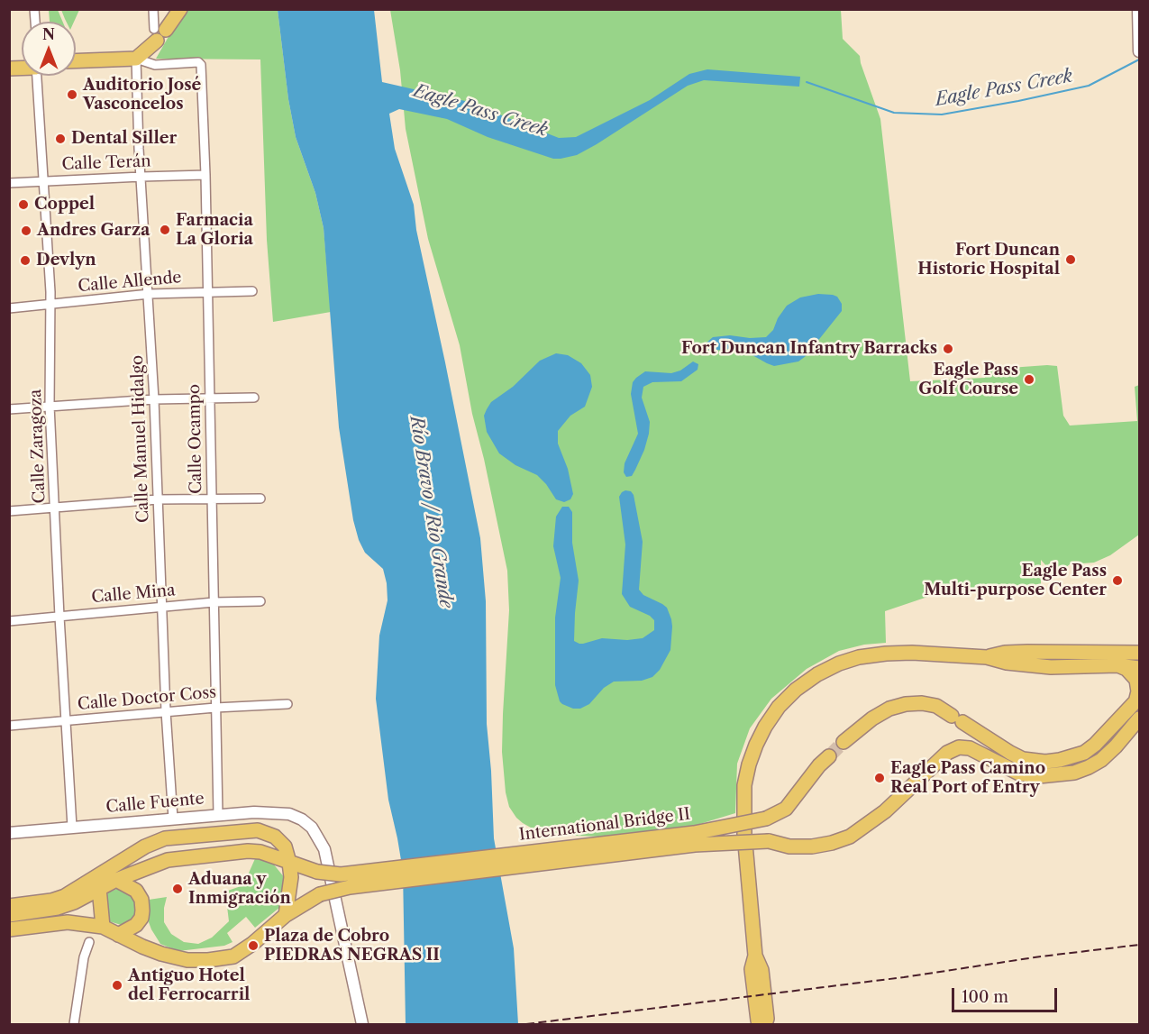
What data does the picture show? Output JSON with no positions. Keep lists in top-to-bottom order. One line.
{"streets":{"main road":["International Bridge II"],"street":["Calle Terán","Calle Allende","Calle Manuel Hidalgo","Calle Ocampo","Calle Zaragoza","Calle Mina","Calle Doctor Coss","Calle Fuente"]},"crossings":[["Calle Terán","Calle Manuel Hidalgo"],["Calle Terán","Calle Ocampo"],["Calle Terán","Calle Zaragoza"],["Calle Allende","Calle Manuel Hidalgo"],["Calle Allende","Calle Ocampo"],["Calle Allende","Calle Zaragoza"],["Calle Manuel Hidalgo","Calle Ocampo"],["Calle Manuel Hidalgo","Calle Mina"],["Calle Manuel Hidalgo","Calle Doctor Coss"],["Calle Manuel Hidalgo","Calle Fuente"],["Calle Ocampo","Calle Mina"],["Calle Ocampo","Calle Doctor Coss"],["Calle Ocampo","Calle Fuente"],["Calle Zaragoza","Calle Mina"],["Calle Zaragoza","Calle Doctor Coss"],["Calle Zaragoza","Calle Fuente"]],"water":["Eagle Pass Creek","Río Bravo / Rio Grande"],"places":["Auditorio José Vasconcelos","Dental Siller","Coppel","Farmacia La Gloria","Andres Garza","Fort Duncan Historic Hospital","Devlyn","Fort Duncan Infantry Barracks","Eagle Pass Golf Course","Eagle Pass Multi-purpose Center","Eagle Pass Camino Real Port of Entry","Aduana y Inmigración","Plaza de Cobro PIEDRAS NEGRAS II","Antiguo Hotel del Ferrocarril"],"scale_bar":"100 m","north":"top"}
